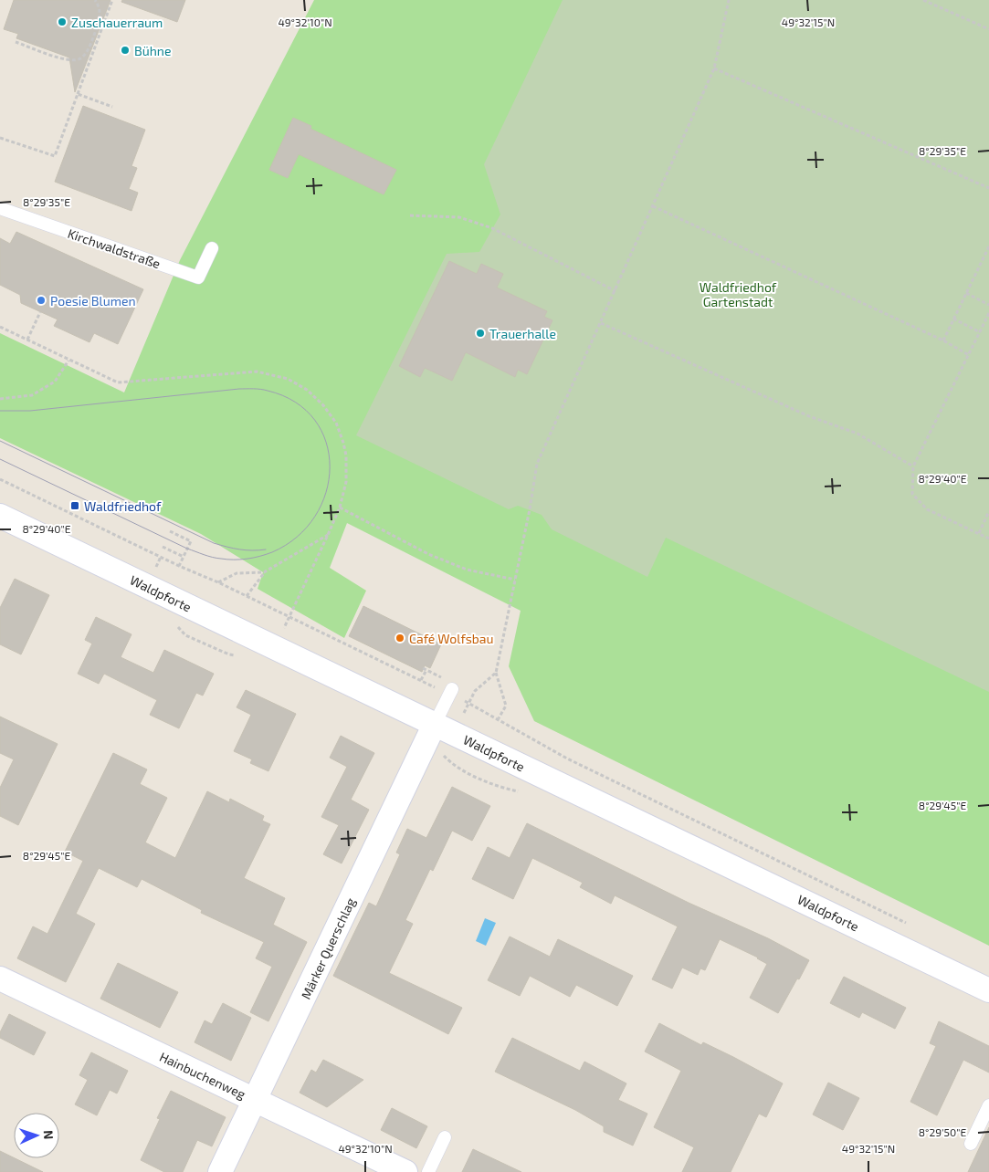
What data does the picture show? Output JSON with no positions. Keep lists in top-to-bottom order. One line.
{"streets":{"street":["Waldpforte","Märker Querschlag","Hainbuchenweg"],"lane":["Kirchwaldstraße"]},"crossings":[["Waldpforte","Märker Querschlag"],["Märker Querschlag","Hainbuchenweg"]],"parks":["Waldfriedhof Gartenstadt"],"places":{"other":["Zuschauerraum","Bühne","Poesie Blumen","Trauerhalle","Café Wolfsbau"],"transit":["Waldfriedhof"]},"north":"right","coordinates":["49°32'10\"N","49°32'15\"N","8°29'35\"E","8°29'40\"E","8°29'45\"E","8°29'50\"E"]}
